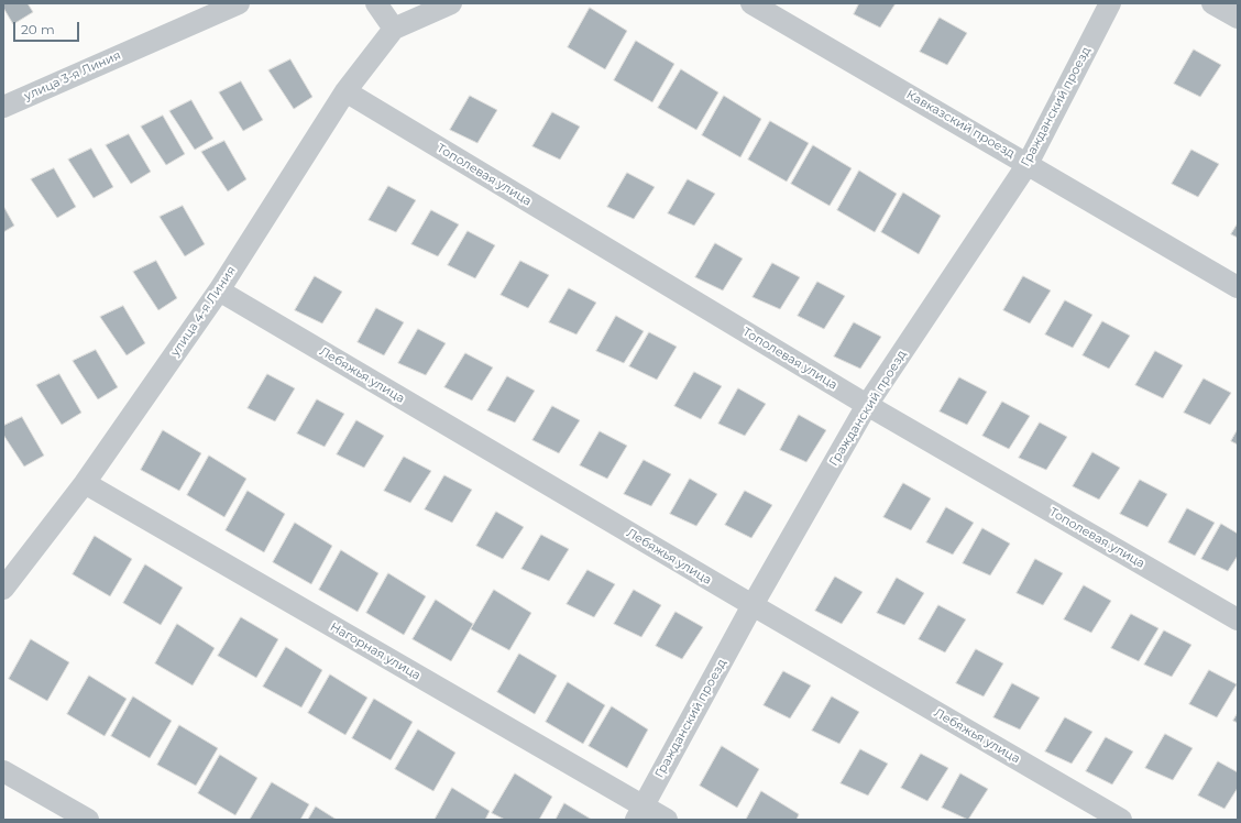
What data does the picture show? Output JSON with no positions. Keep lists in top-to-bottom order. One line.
{"streets":{"street":["улица 3-я Линия","Гражданский проезд","Кавказский проезд","Тополевая улица","улица 4-я Линия","Лебяжья улица","Нагорная улица"]},"crossings":[["Гражданский проезд","Кавказский проезд"],["Гражданский проезд","Тополевая улица"],["Гражданский проезд","Лебяжья улица"],["Гражданский проезд","Нагорная улица"],["Тополевая улица","улица 4-я Линия"],["улица 4-я Линия","Лебяжья улица"],["улица 4-я Линия","Нагорная улица"]],"scale_bar":"20 m"}
